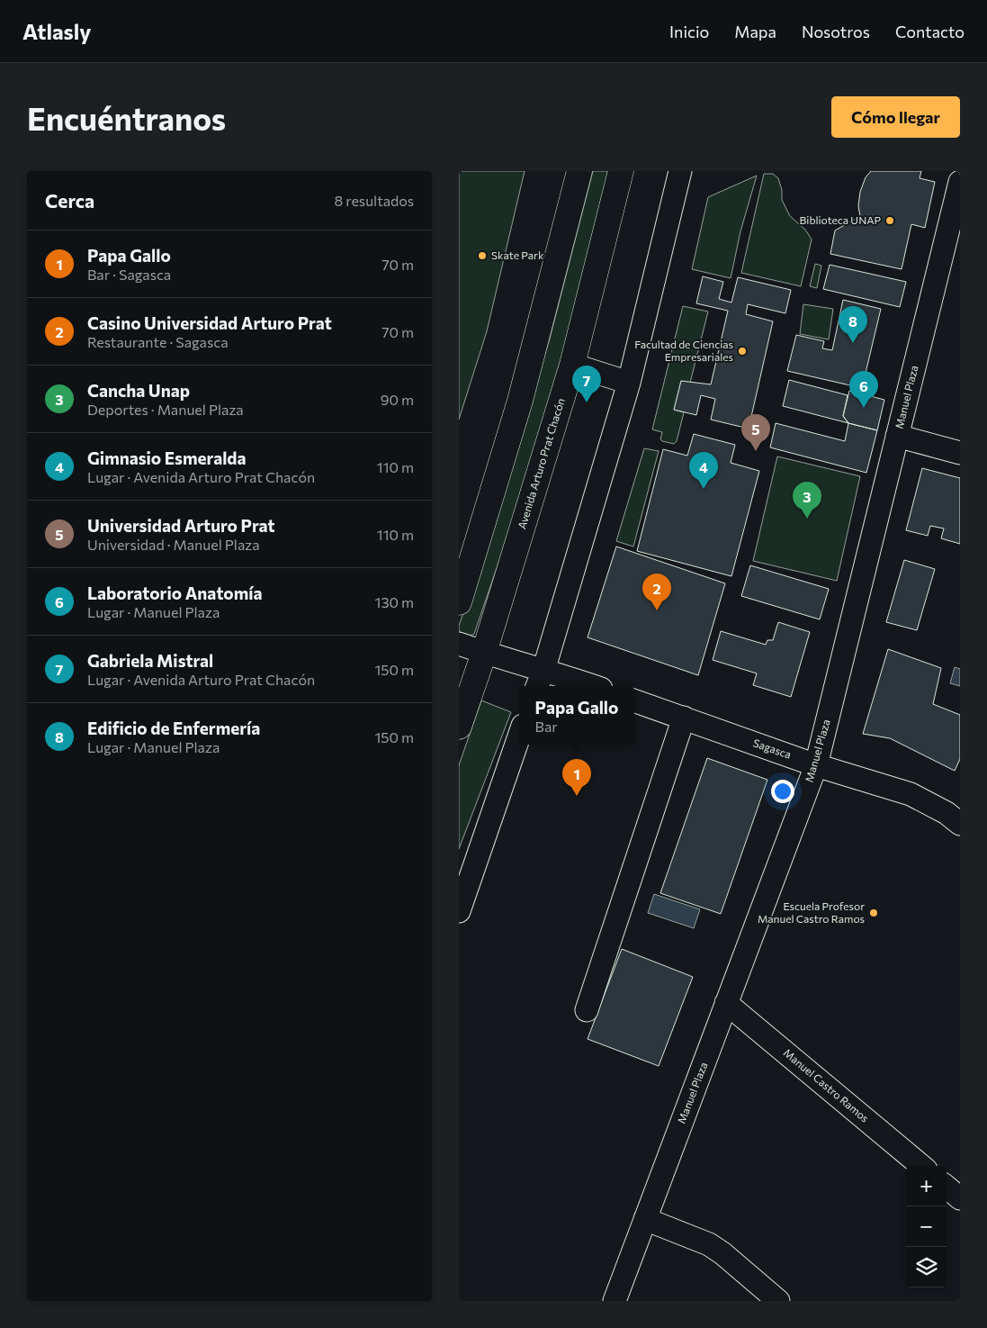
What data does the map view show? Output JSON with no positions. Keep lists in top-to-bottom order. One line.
{"streets":{"main road":["Avenida Arturo Prat Chacón"],"street":["Manuel Plaza","Sagasca","Manuel Castro Ramos"]},"crossings":[["Manuel Plaza","Sagasca"],["Manuel Plaza","Manuel Castro Ramos"]],"places":["Biblioteca UNAP","Skate Park","Facultad de Ciencias Empresariales","Escuela Profesor Manuel Castro Ramos"],"page":{"header":"Atlasly","nav":["Inicio","Mapa","Nosotros","Contacto"],"buttons":"Cómo llegar","title":"Encuéntranos","heading":["Cerca","8 resultados"],"list":[{"mark":"1","name":"Papa Gallo","note":"Bar · Sagasca","value":"70 m"},{"mark":"2","name":"Casino Universidad Arturo Prat","note":"Restaurante · Sagasca","value":"70 m"},{"mark":"3","name":"Cancha Unap","note":"Deportes · Manuel Plaza","value":"90 m"},{"mark":"4","name":"Gimnasio Esmeralda","note":"Lugar · Avenida Arturo Prat Chacón","value":"110 m"},{"mark":"5","name":"Universidad Arturo Prat","note":"Universidad · Manuel Plaza","value":"110 m"},{"mark":"6","name":"Laboratorio Anatomía","note":"Lugar · Manuel Plaza","value":"130 m"},{"mark":"7","name":"Gabriela Mistral","note":"Lugar · Avenida Arturo Prat Chacón","value":"150 m"},{"mark":"8","name":"Edificio de Enfermería","note":"Lugar · Manuel Plaza","value":"150 m"}],"pins":["8","7","6","5","4","3","2","1"],"popup":["Papa Gallo","Bar"],"map_buttons":["+","−"]}}
